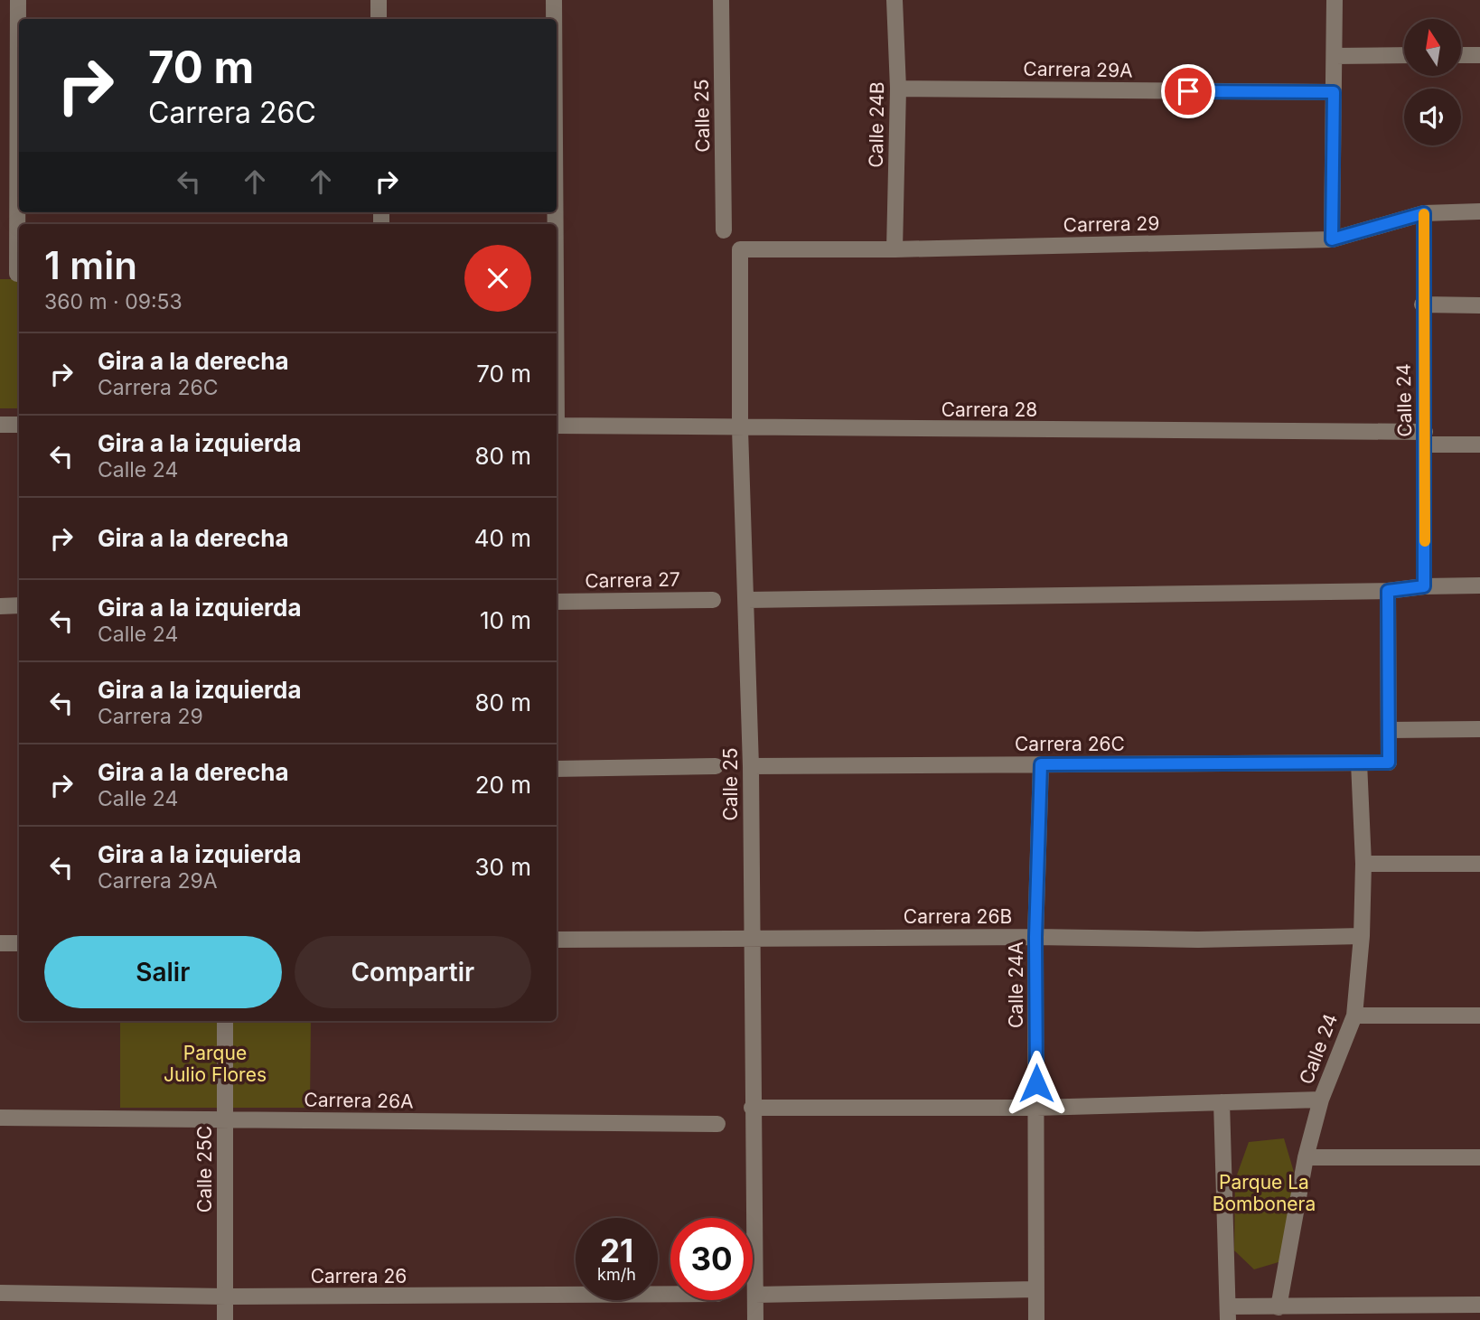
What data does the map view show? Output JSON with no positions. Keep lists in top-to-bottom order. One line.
{"streets":{"street":["Carrera 29A","Calle 25","Calle 24B","Carrera 29","Calle 24","Carrera 28","Carrera 27","Carrera 26C","Carrera 26B","Calle 24A","Carrera 26A","Calle 25C","Carrera 26"]},"crossings":[["Carrera 29A","Calle 24B"],["Calle 25","Carrera 29"],["Calle 25","Carrera 28"],["Calle 25","Carrera 26C"],["Calle 25","Carrera 26B"],["Calle 24B","Carrera 29"],["Carrera 29","Calle 24"],["Calle 24","Carrera 28"],["Calle 24","Carrera 26C"],["Calle 24","Carrera 26B"],["Carrera 26C","Calle 24A"],["Carrera 26B","Calle 24A"],["Carrera 26A","Calle 25C"],["Calle 25C","Carrera 26"]],"parks":["Parque Julio Flores","Parque La Bombonera"],"north":"top","page":{"turn":["70 m","Carrera 26C"],"heading":["1 min","360 m · 09:53"],"list":[{"name":"Gira a la derecha","note":"Carrera 26C","value":"70 m"},{"name":"Gira a la izquierda","note":"Calle 24","value":"80 m"},{"name":"Gira a la derecha","value":"40 m"},{"name":"Gira a la izquierda","note":"Calle 24","value":"10 m"},{"name":"Gira a la izquierda","note":"Carrera 29","value":"80 m"},{"name":"Gira a la derecha","note":"Calle 24","value":"20 m"},{"name":"Gira a la izquierda","note":"Carrera 29A","value":"30 m"}],"buttons":["Salir","Compartir"],"speed":"21 km/h","limit":"30"}}
